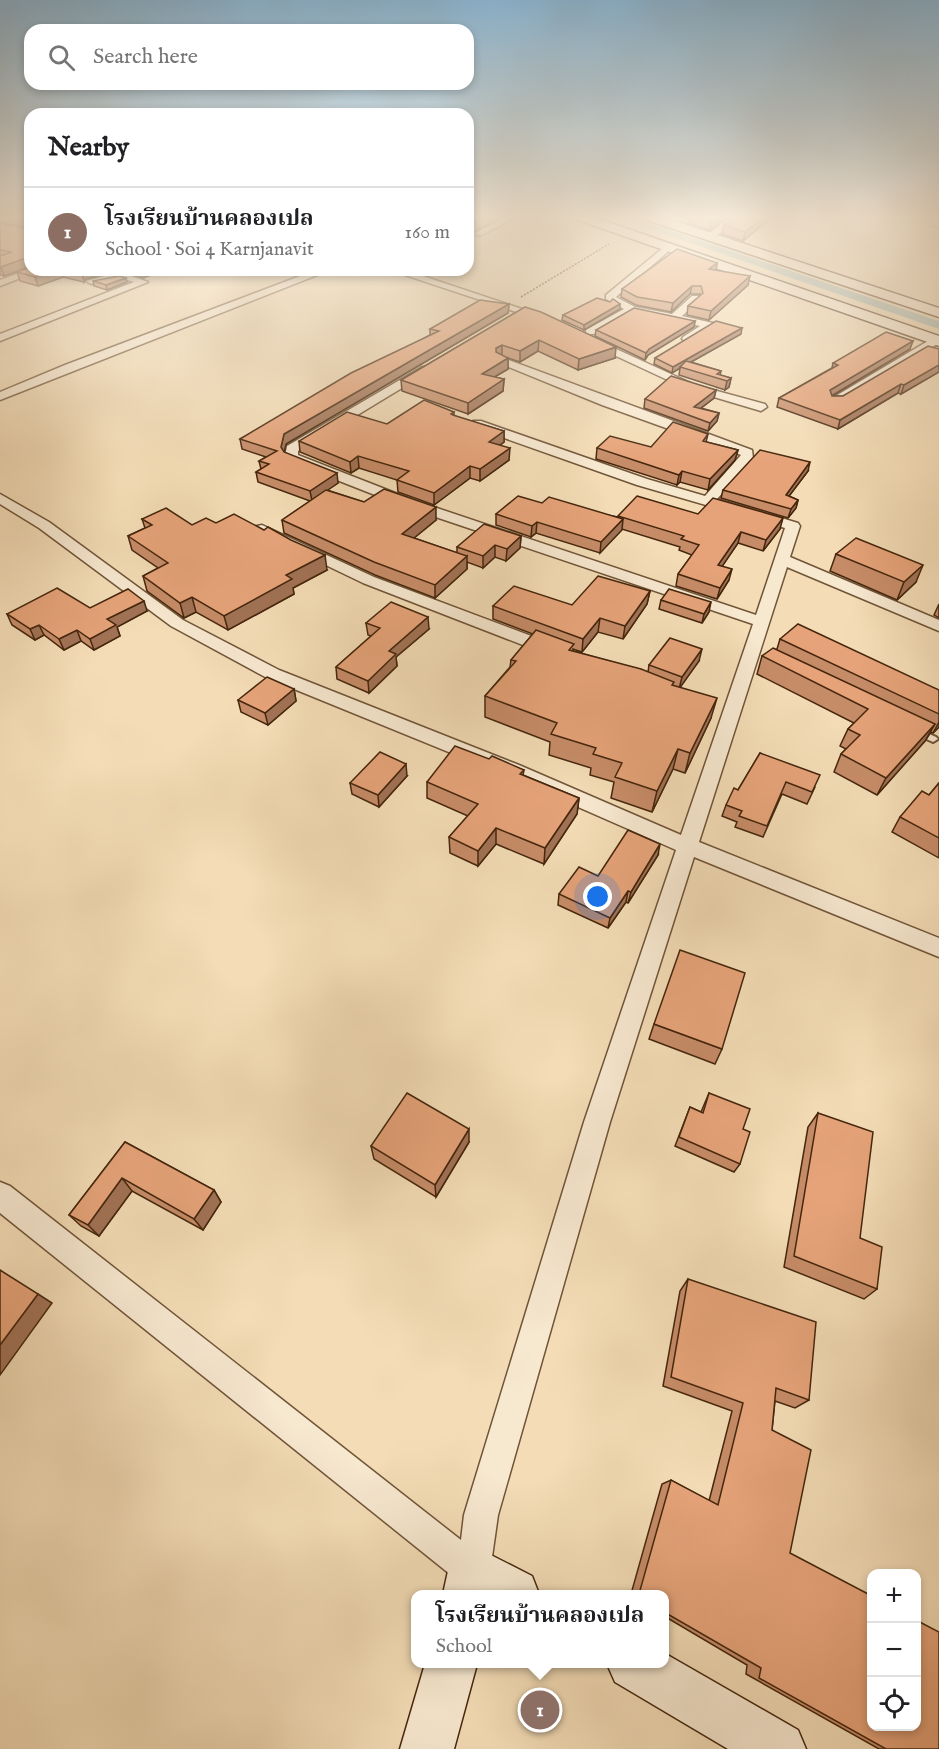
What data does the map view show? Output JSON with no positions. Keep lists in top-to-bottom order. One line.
{"page":{"search":"Search here","heading":"Nearby","list":[{"mark":"1","name":"โรงเรียนบ้านคลองเปล","note":"School · Soi 4 Karnjanavit","value":"160 m"}],"map_buttons":["+","−"],"popup":["โรงเรียนบ้านคลองเปล","School"],"pins":"1"}}
